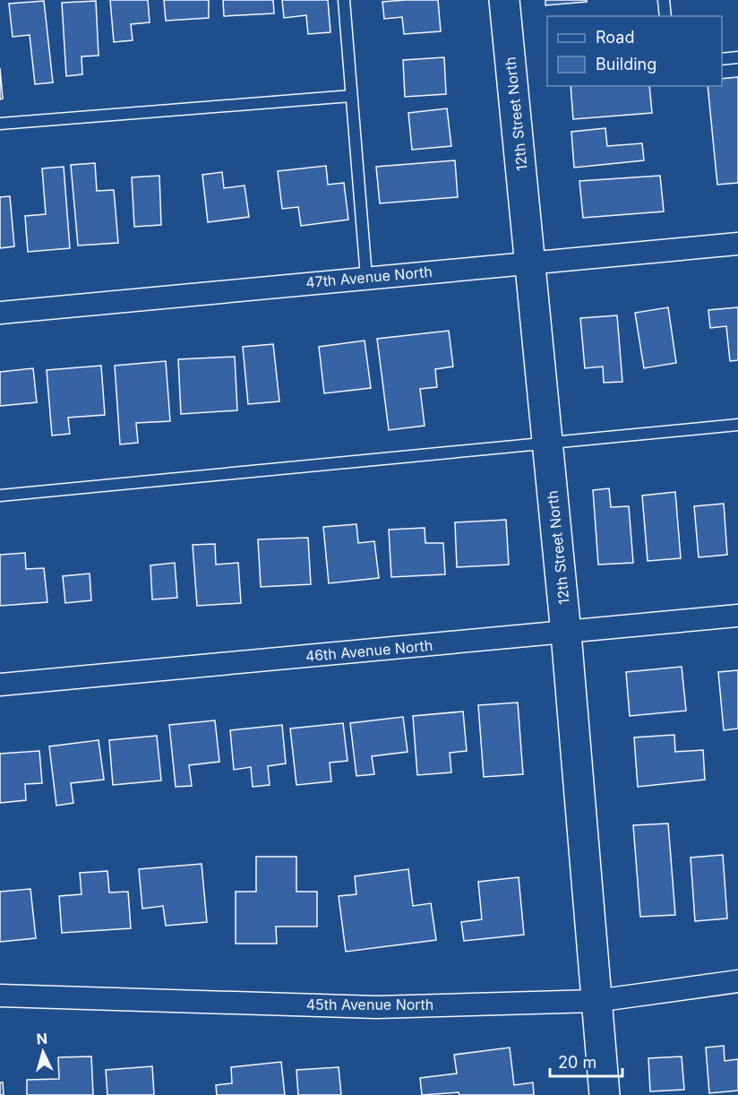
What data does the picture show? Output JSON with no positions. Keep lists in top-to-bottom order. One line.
{"streets":{"street":["12th Street North","47th Avenue North","46th Avenue North","45th Avenue North"]},"crossings":[["12th Street North","47th Avenue North"],["12th Street North","46th Avenue North"],["12th Street North","45th Avenue North"]],"legend":["Road","Building"],"scale_bar":"20 m","north":"top"}
